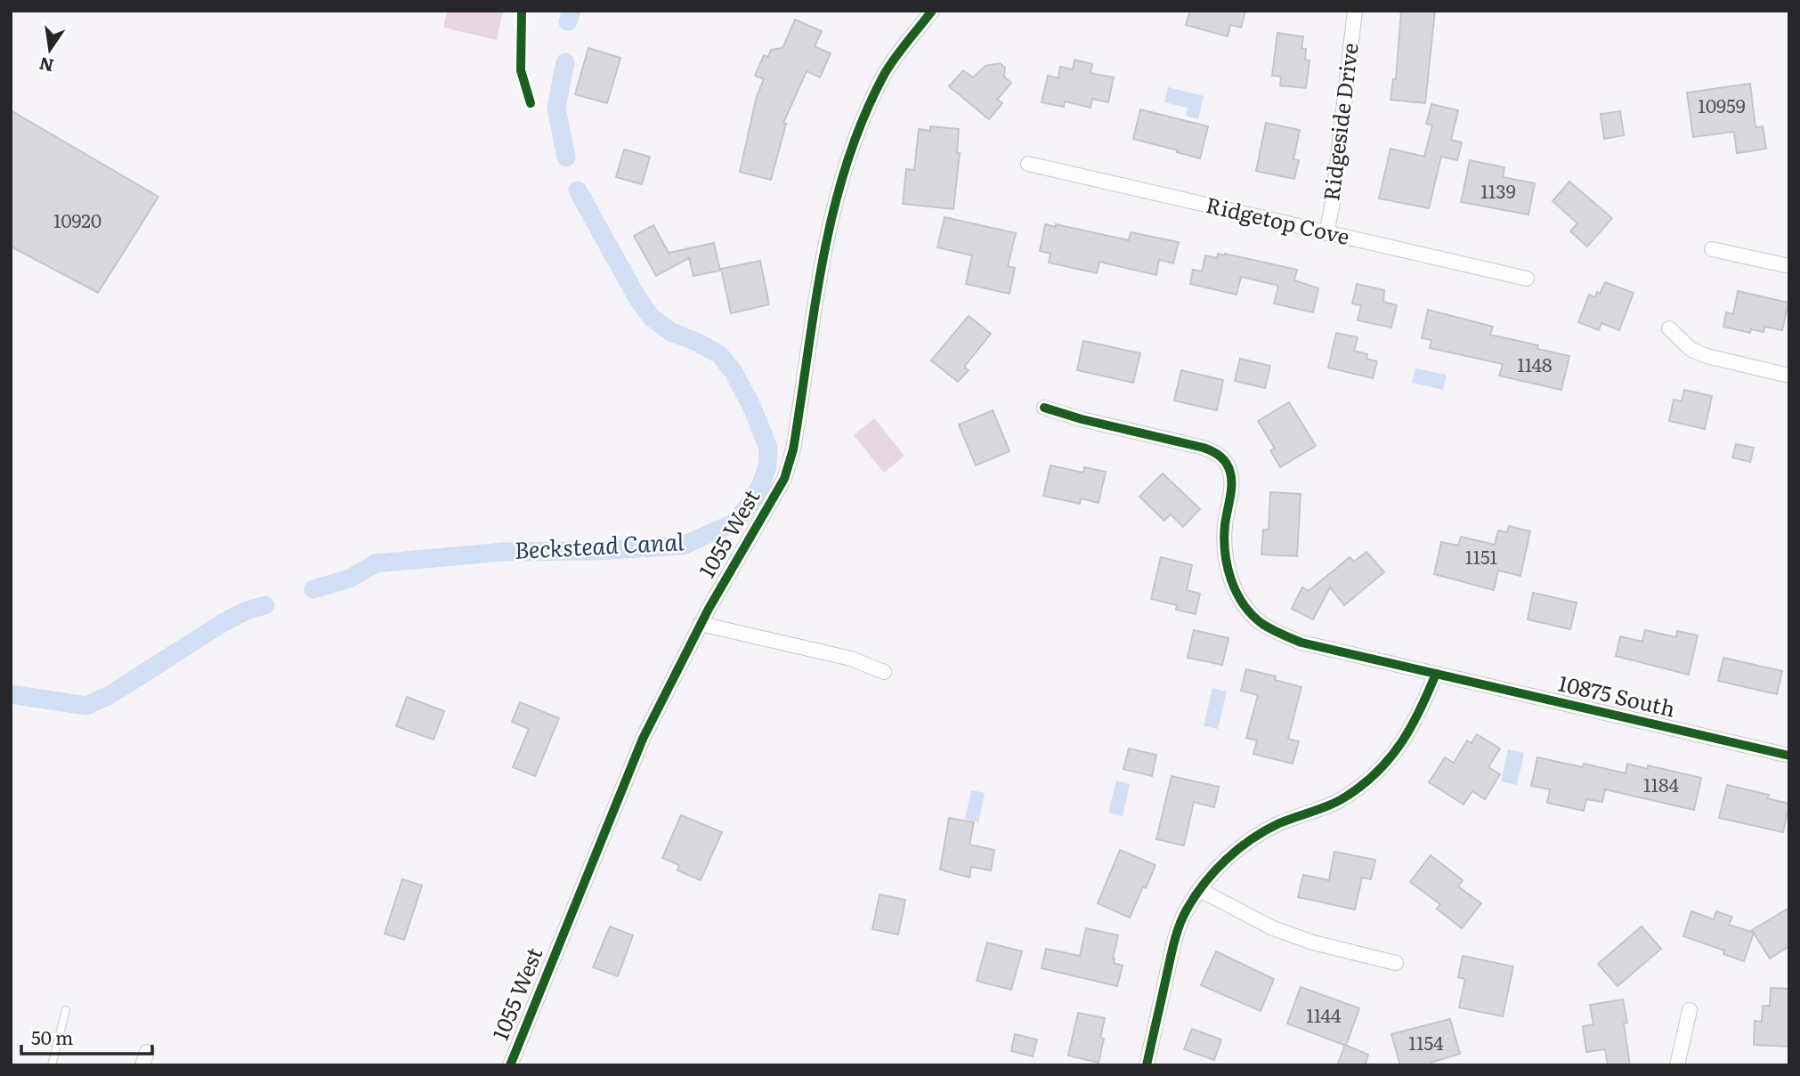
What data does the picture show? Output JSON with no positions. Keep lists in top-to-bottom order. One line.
{"streets":{"street":["Ridgeside Drive","Ridgetop Cove","1055 West","10875 South"]},"crossings":[["Ridgeside Drive","Ridgetop Cove"]],"water":["Beckstead Canal"],"house_numbers":["10959","1139","10920","1148","1151","1184","1144","1154"],"scale_bar":"50 m","north":"bottom"}
